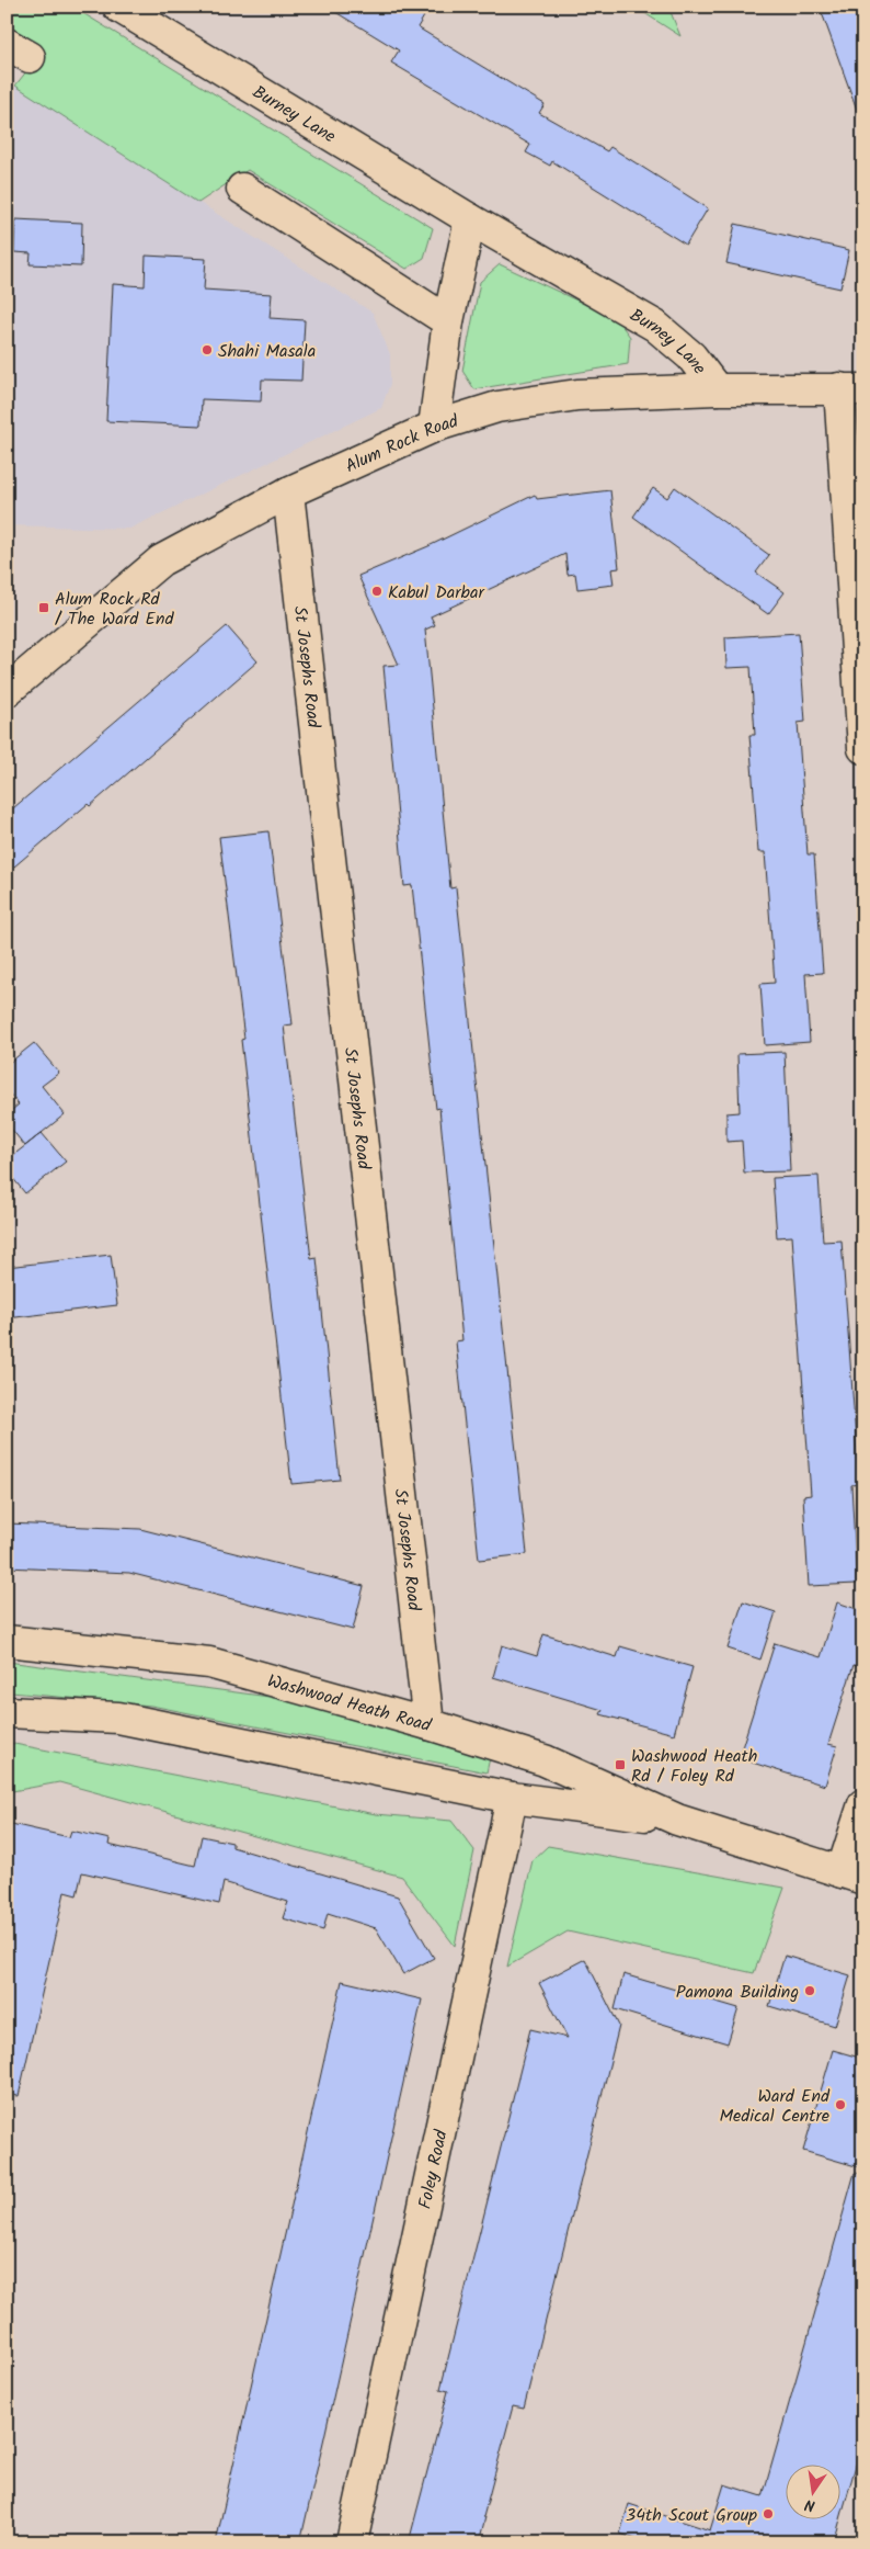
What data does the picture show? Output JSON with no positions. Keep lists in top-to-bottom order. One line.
{"streets":{"street":["Burney Lane","Alum Rock Road","St Josephs Road","Washwood Heath Road","Foley Road"]},"crossings":[["Burney Lane","Alum Rock Road"],["Alum Rock Road","St Josephs Road"],["St Josephs Road","Washwood Heath Road"],["Washwood Heath Road","Foley Road"]],"places":{"other":["Shahi Masala","Kabul Darbar","Pamona Building","Ward End Medical Centre","34th Scout Group"],"transit":["Alum Rock Rd / The Ward End","Washwood Heath Rd / Foley Rd"]},"north":"bottom"}
